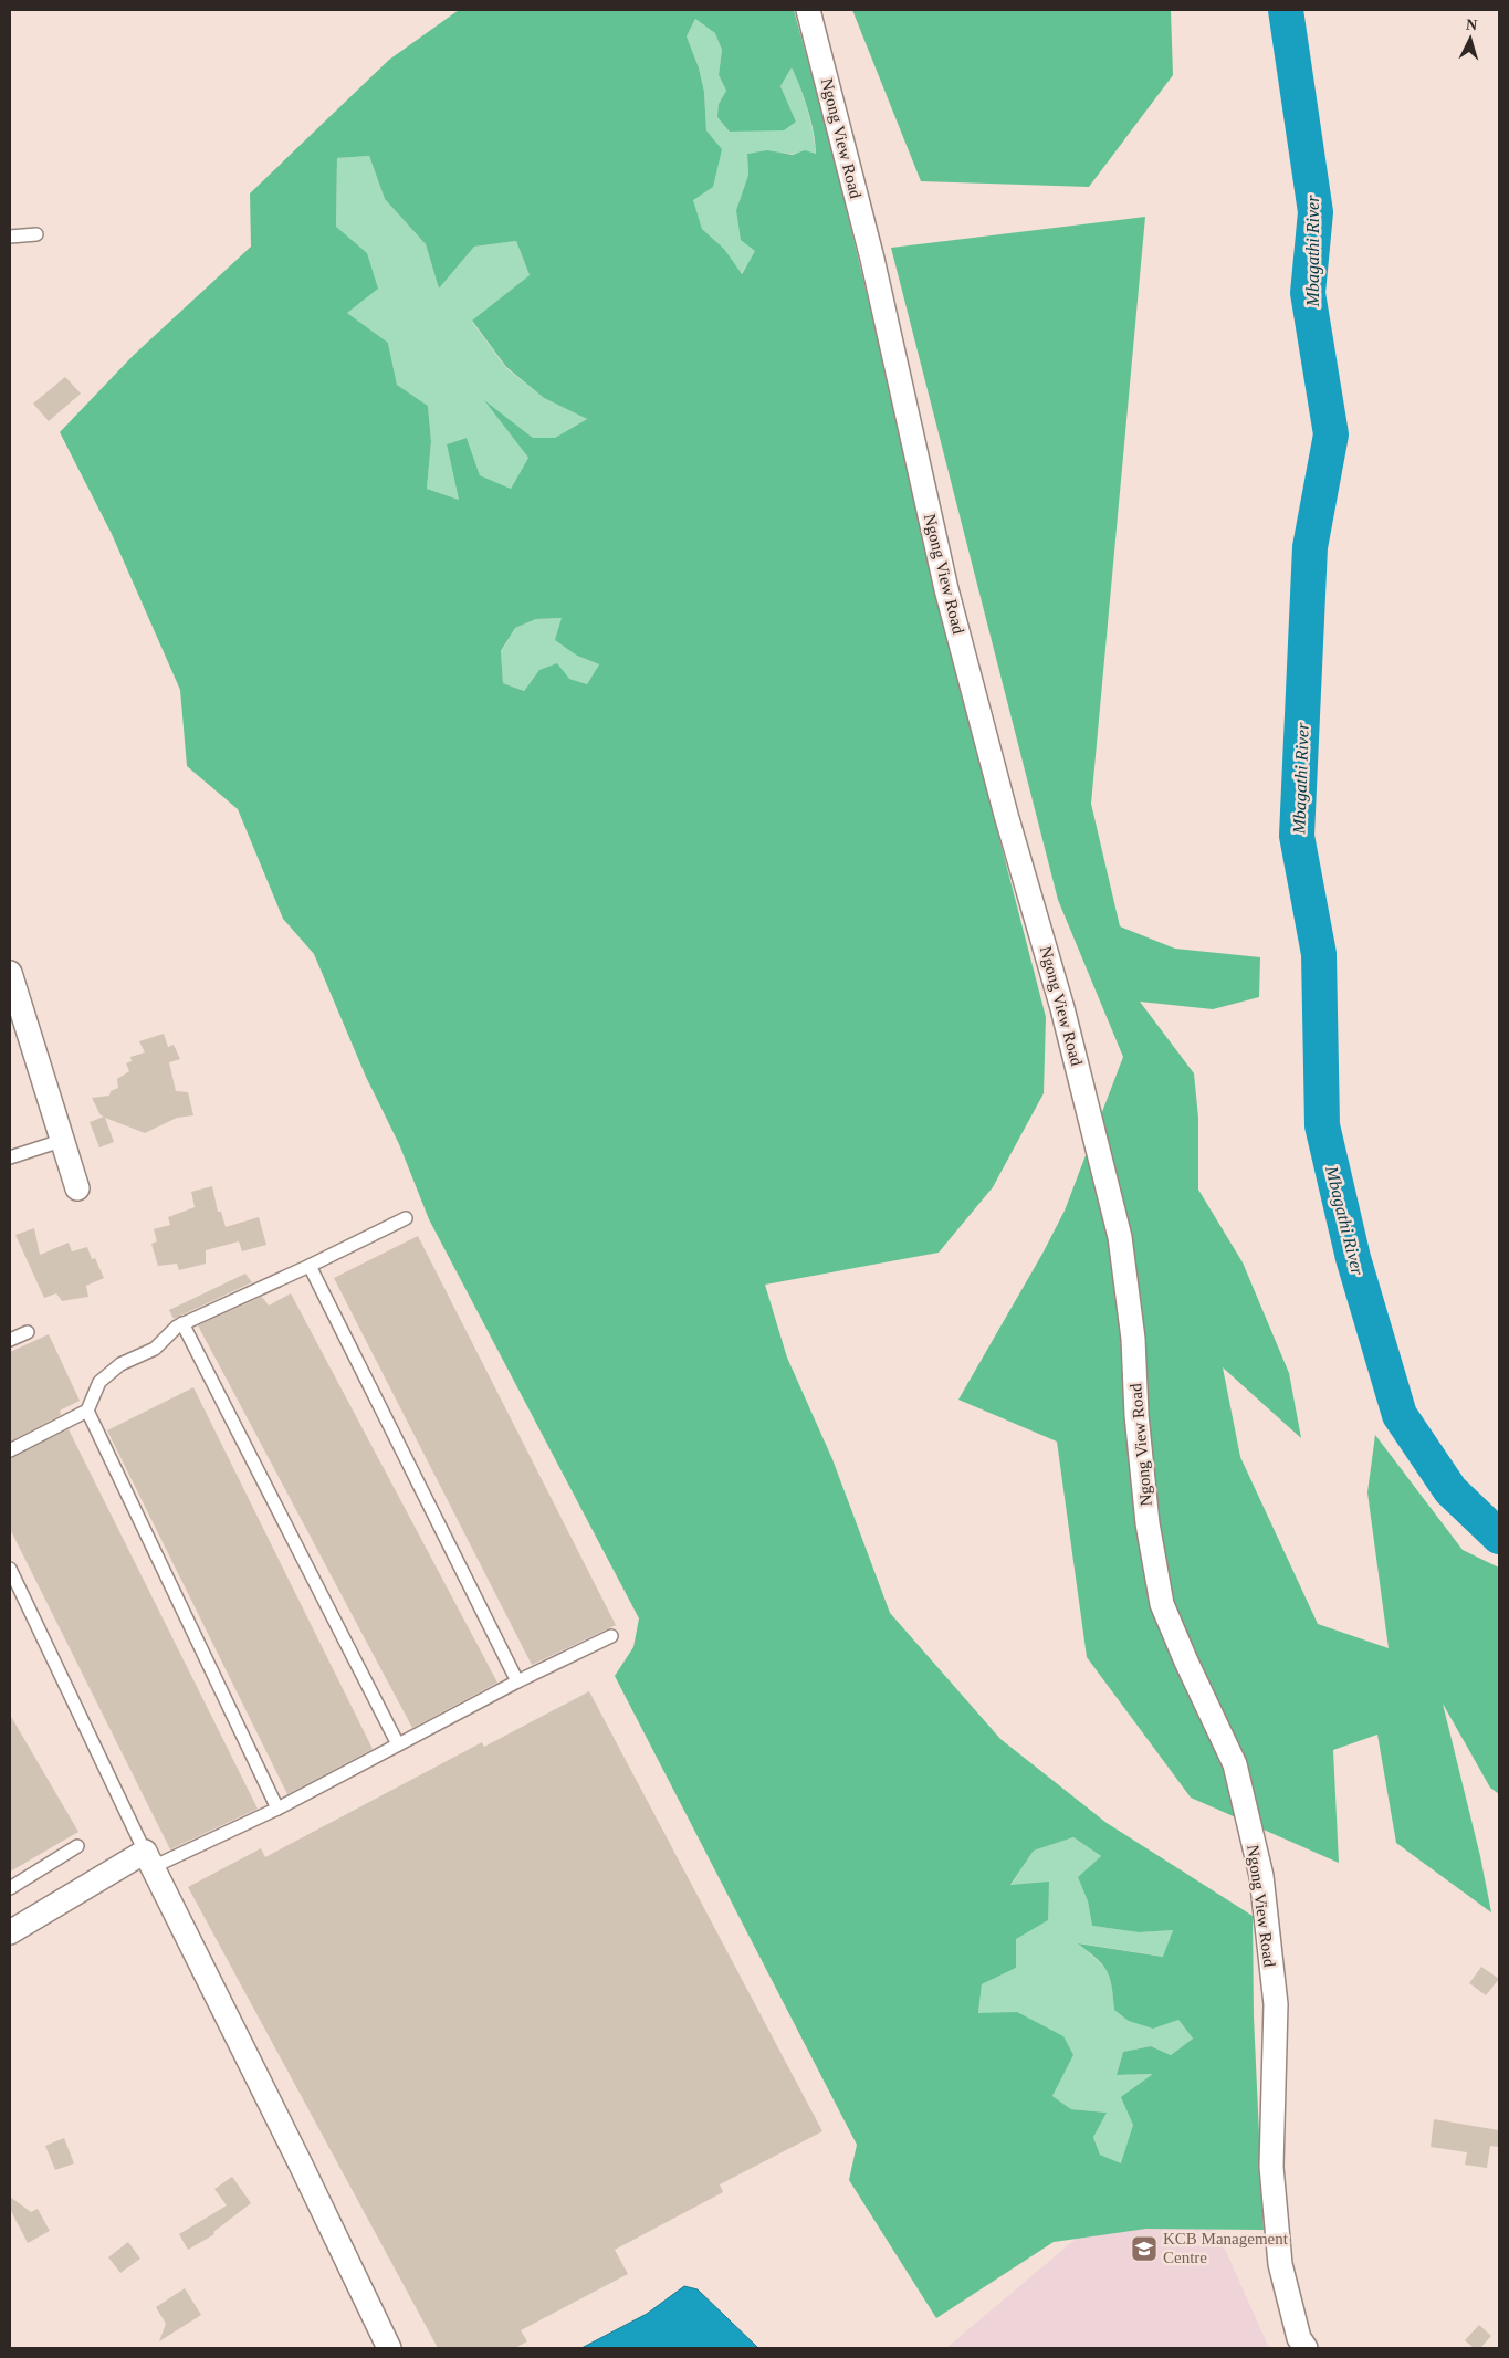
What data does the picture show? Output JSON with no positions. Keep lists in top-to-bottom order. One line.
{"streets":{"street":["Ngong View Road"]},"water":["Mbagathi River"],"places":{"school or university":["KCB Management Centre"]},"north":"top"}
